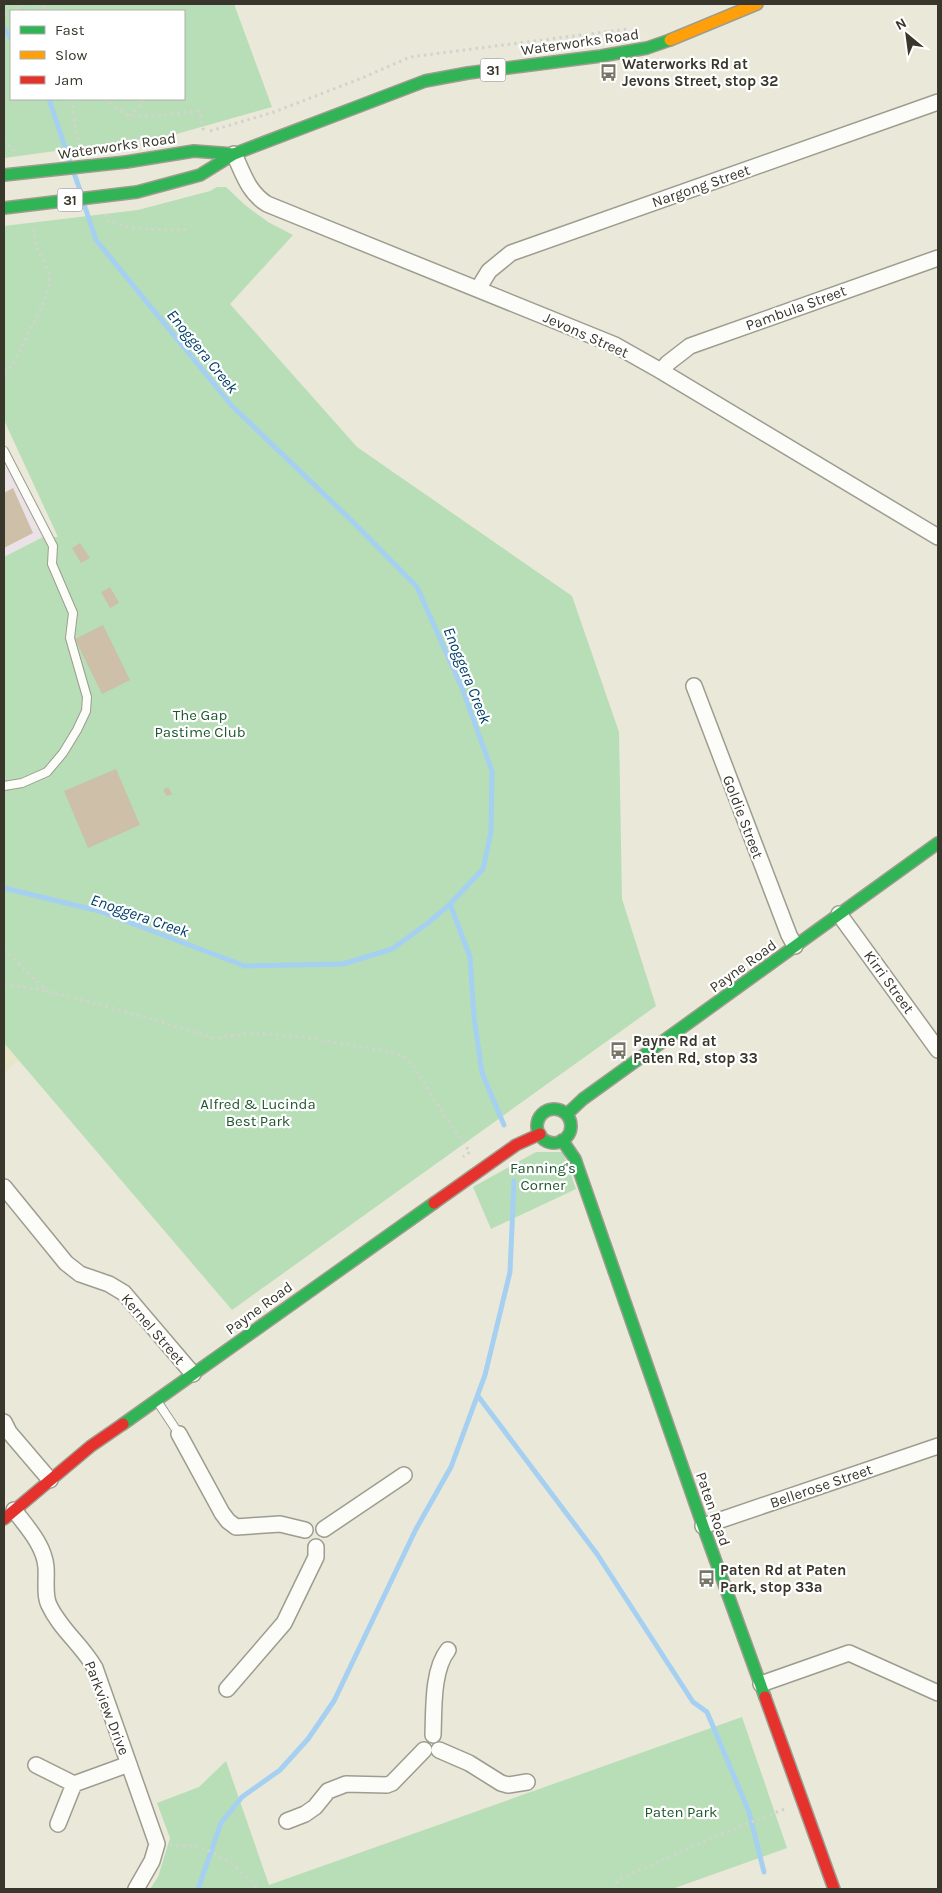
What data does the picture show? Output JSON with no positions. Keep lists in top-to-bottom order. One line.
{"streets":{"main road":["Waterworks Road","31","Payne Road","Paten Road"],"street":["Nargong Street","Pambula Street","Jevons Street","Goldie Street","Kirri Street","Kernel Street","Bellerose Street","Parkview Drive"]},"crossings":[["Waterworks Road","Jevons Street"],["Nargong Street","Jevons Street"],["Pambula Street","Jevons Street"],["Goldie Street","Payne Road"],["Payne Road","Kirri Street"],["Payne Road","Kernel Street"],["Payne Road","Paten Road"],["Payne Road","Parkview Drive"],["Bellerose Street","Paten Road"]],"water":["Enoggera Creek"],"parks":["The Gap Pastime Club","Alfred & Lucinda Best Park","Fanning's Corner","Paten Park"],"places":{"bus stop":["Waterworks Rd at Jevons Street, stop 32","Payne Rd at Paten Rd, stop 33","Paten Rd at Paten Park, stop 33a"]},"legend":["Fast","Slow","Jam"],"north":"top left"}
